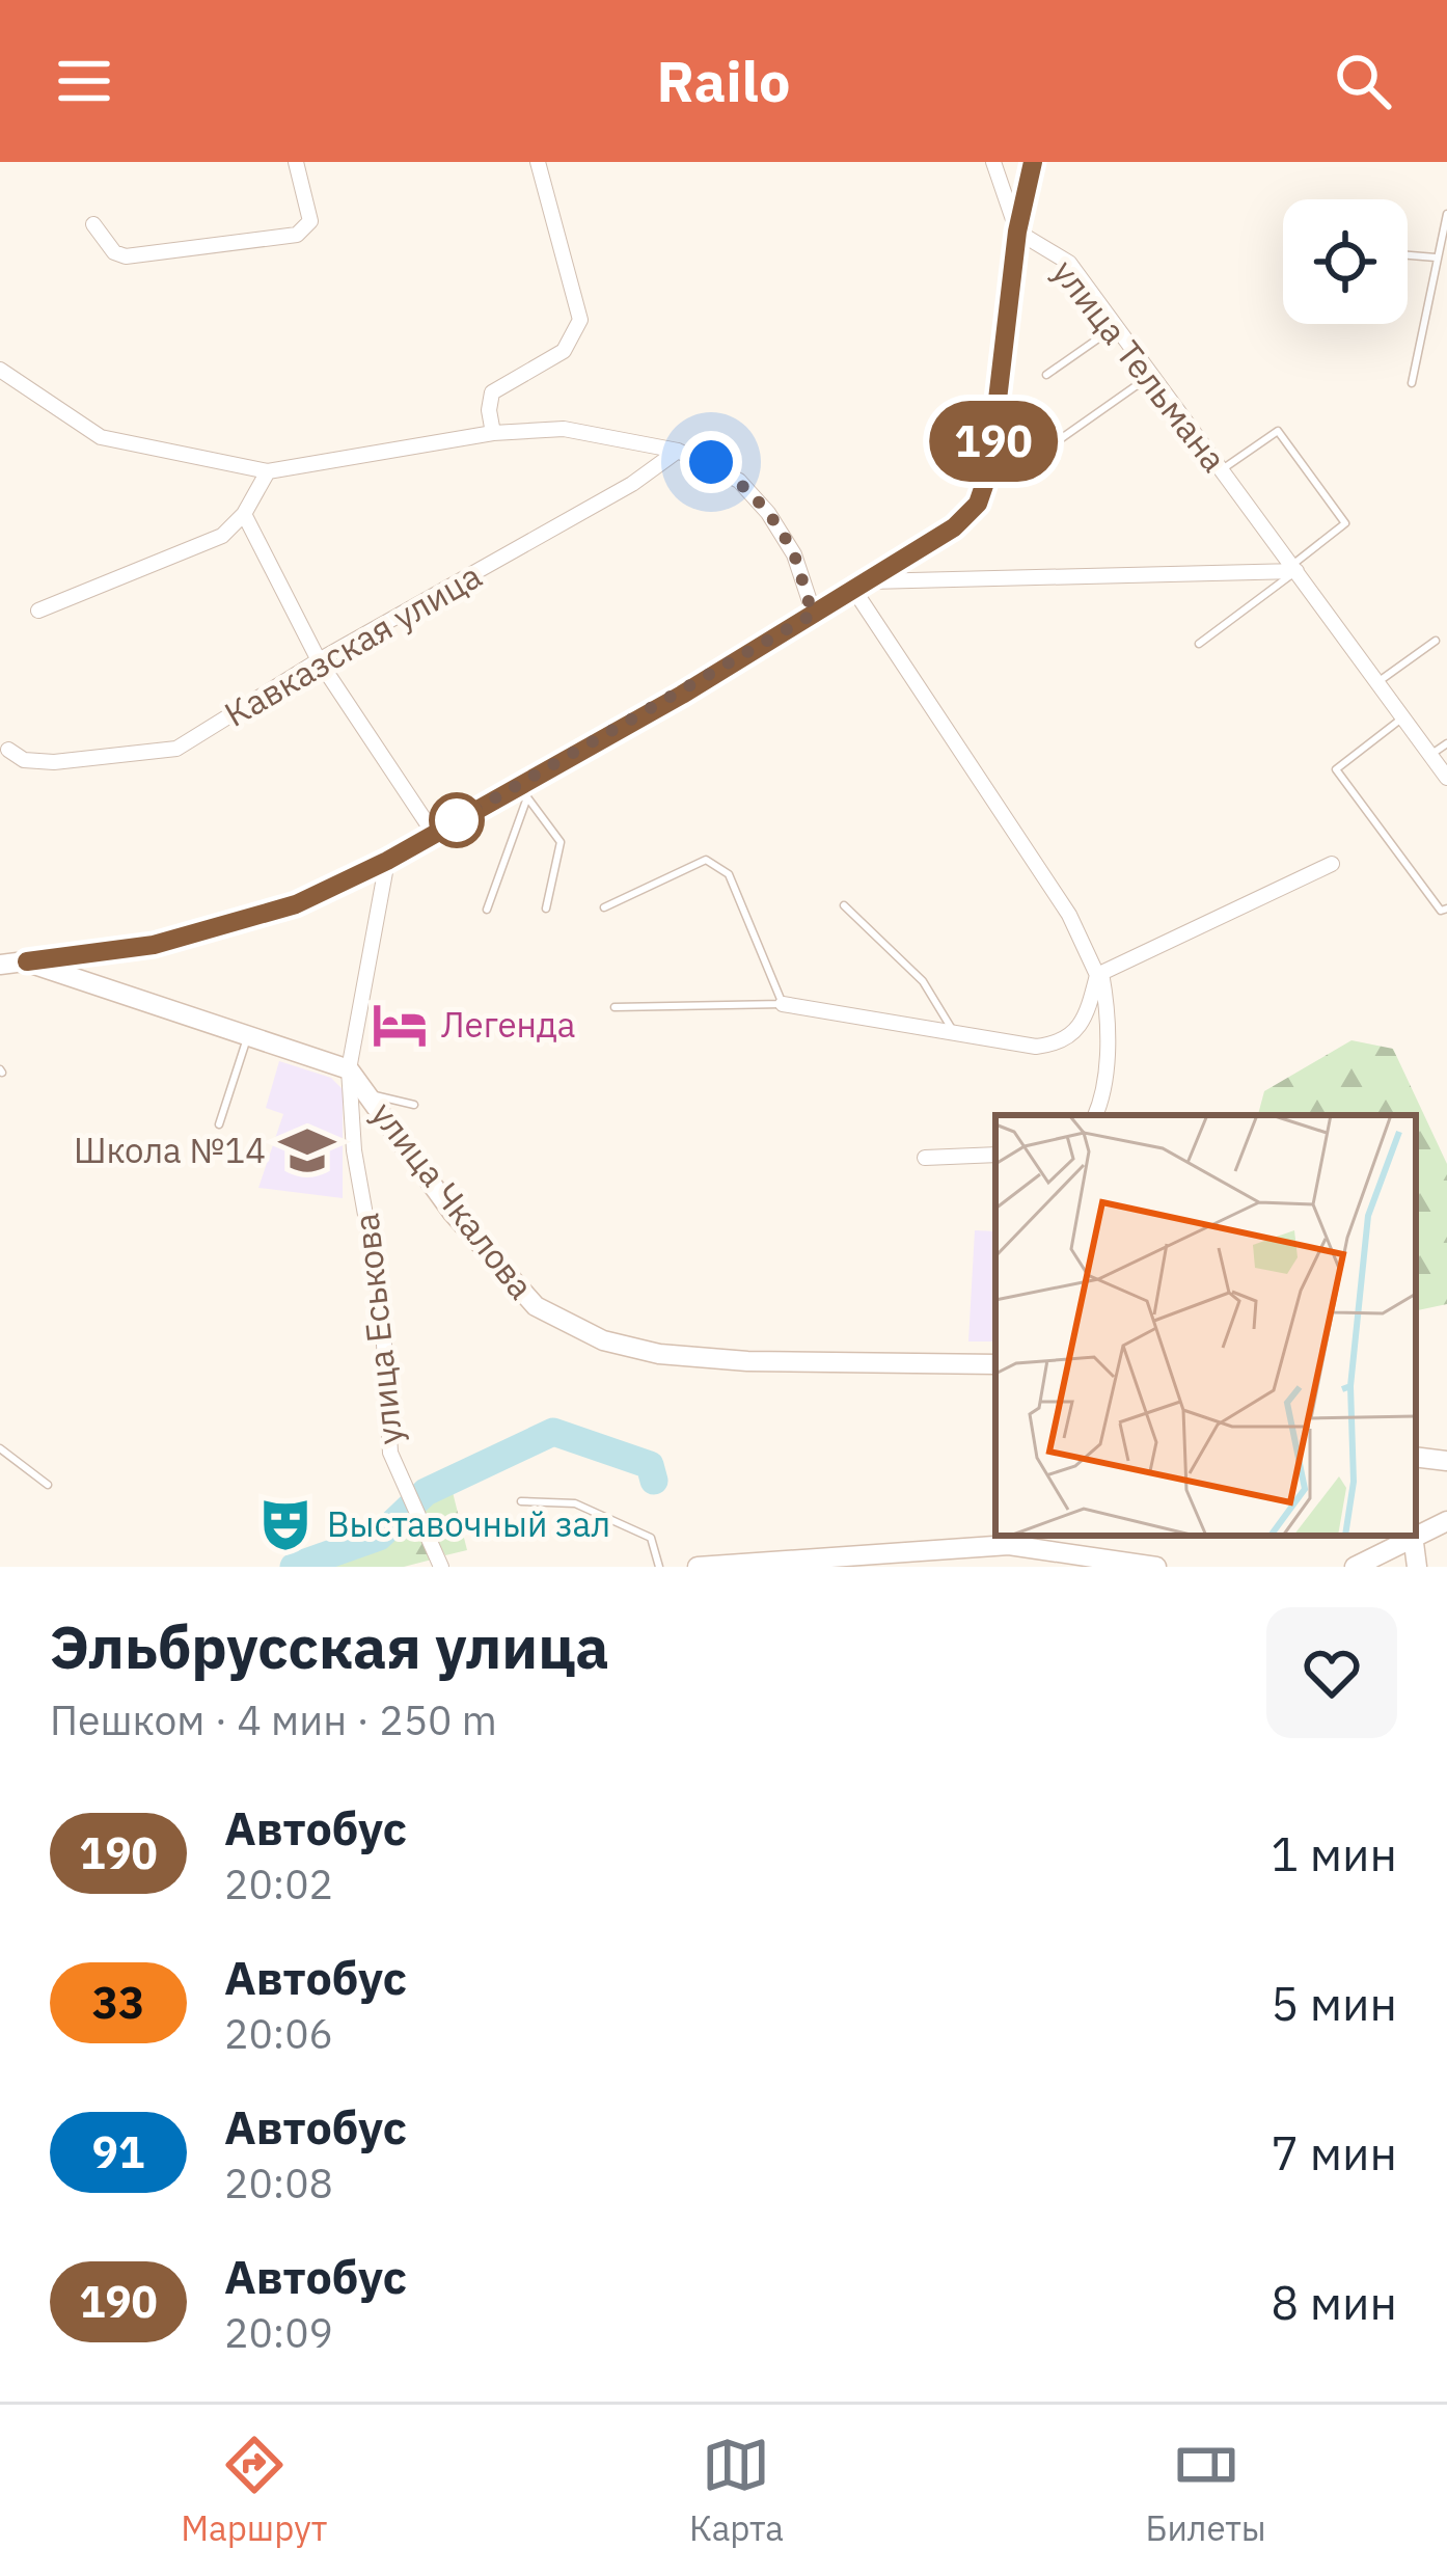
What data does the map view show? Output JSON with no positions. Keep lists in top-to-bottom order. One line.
{"streets":{"street":["улица Тельмана","Кавказская улица","улица Чкалова","улица Еськова"]},"crossings":[["улица Чкалова","улица Еськова"]],"places":{"hotel":["Легенда"],"school or university":["Школа №14"],"theatre":["Выставочный зал"]},"lines":["bus line 190"],"page":{"header":"Railo","on_map":"190","heading":["Эльбрусская улица","Пешком · 4 мин · 250 m"],"list":[{"mark":"190","name":"Автобус","note":"20:02","value":"1 мин"},{"mark":"33","name":"Автобус","note":"20:06","value":"5 мин"},{"mark":"91","name":"Автобус","note":"20:08","value":"7 мин"},{"mark":"190","name":"Автобус","note":"20:09","value":"8 мин"}],"tabs":["Маршрут","Карта","Билеты"]}}
